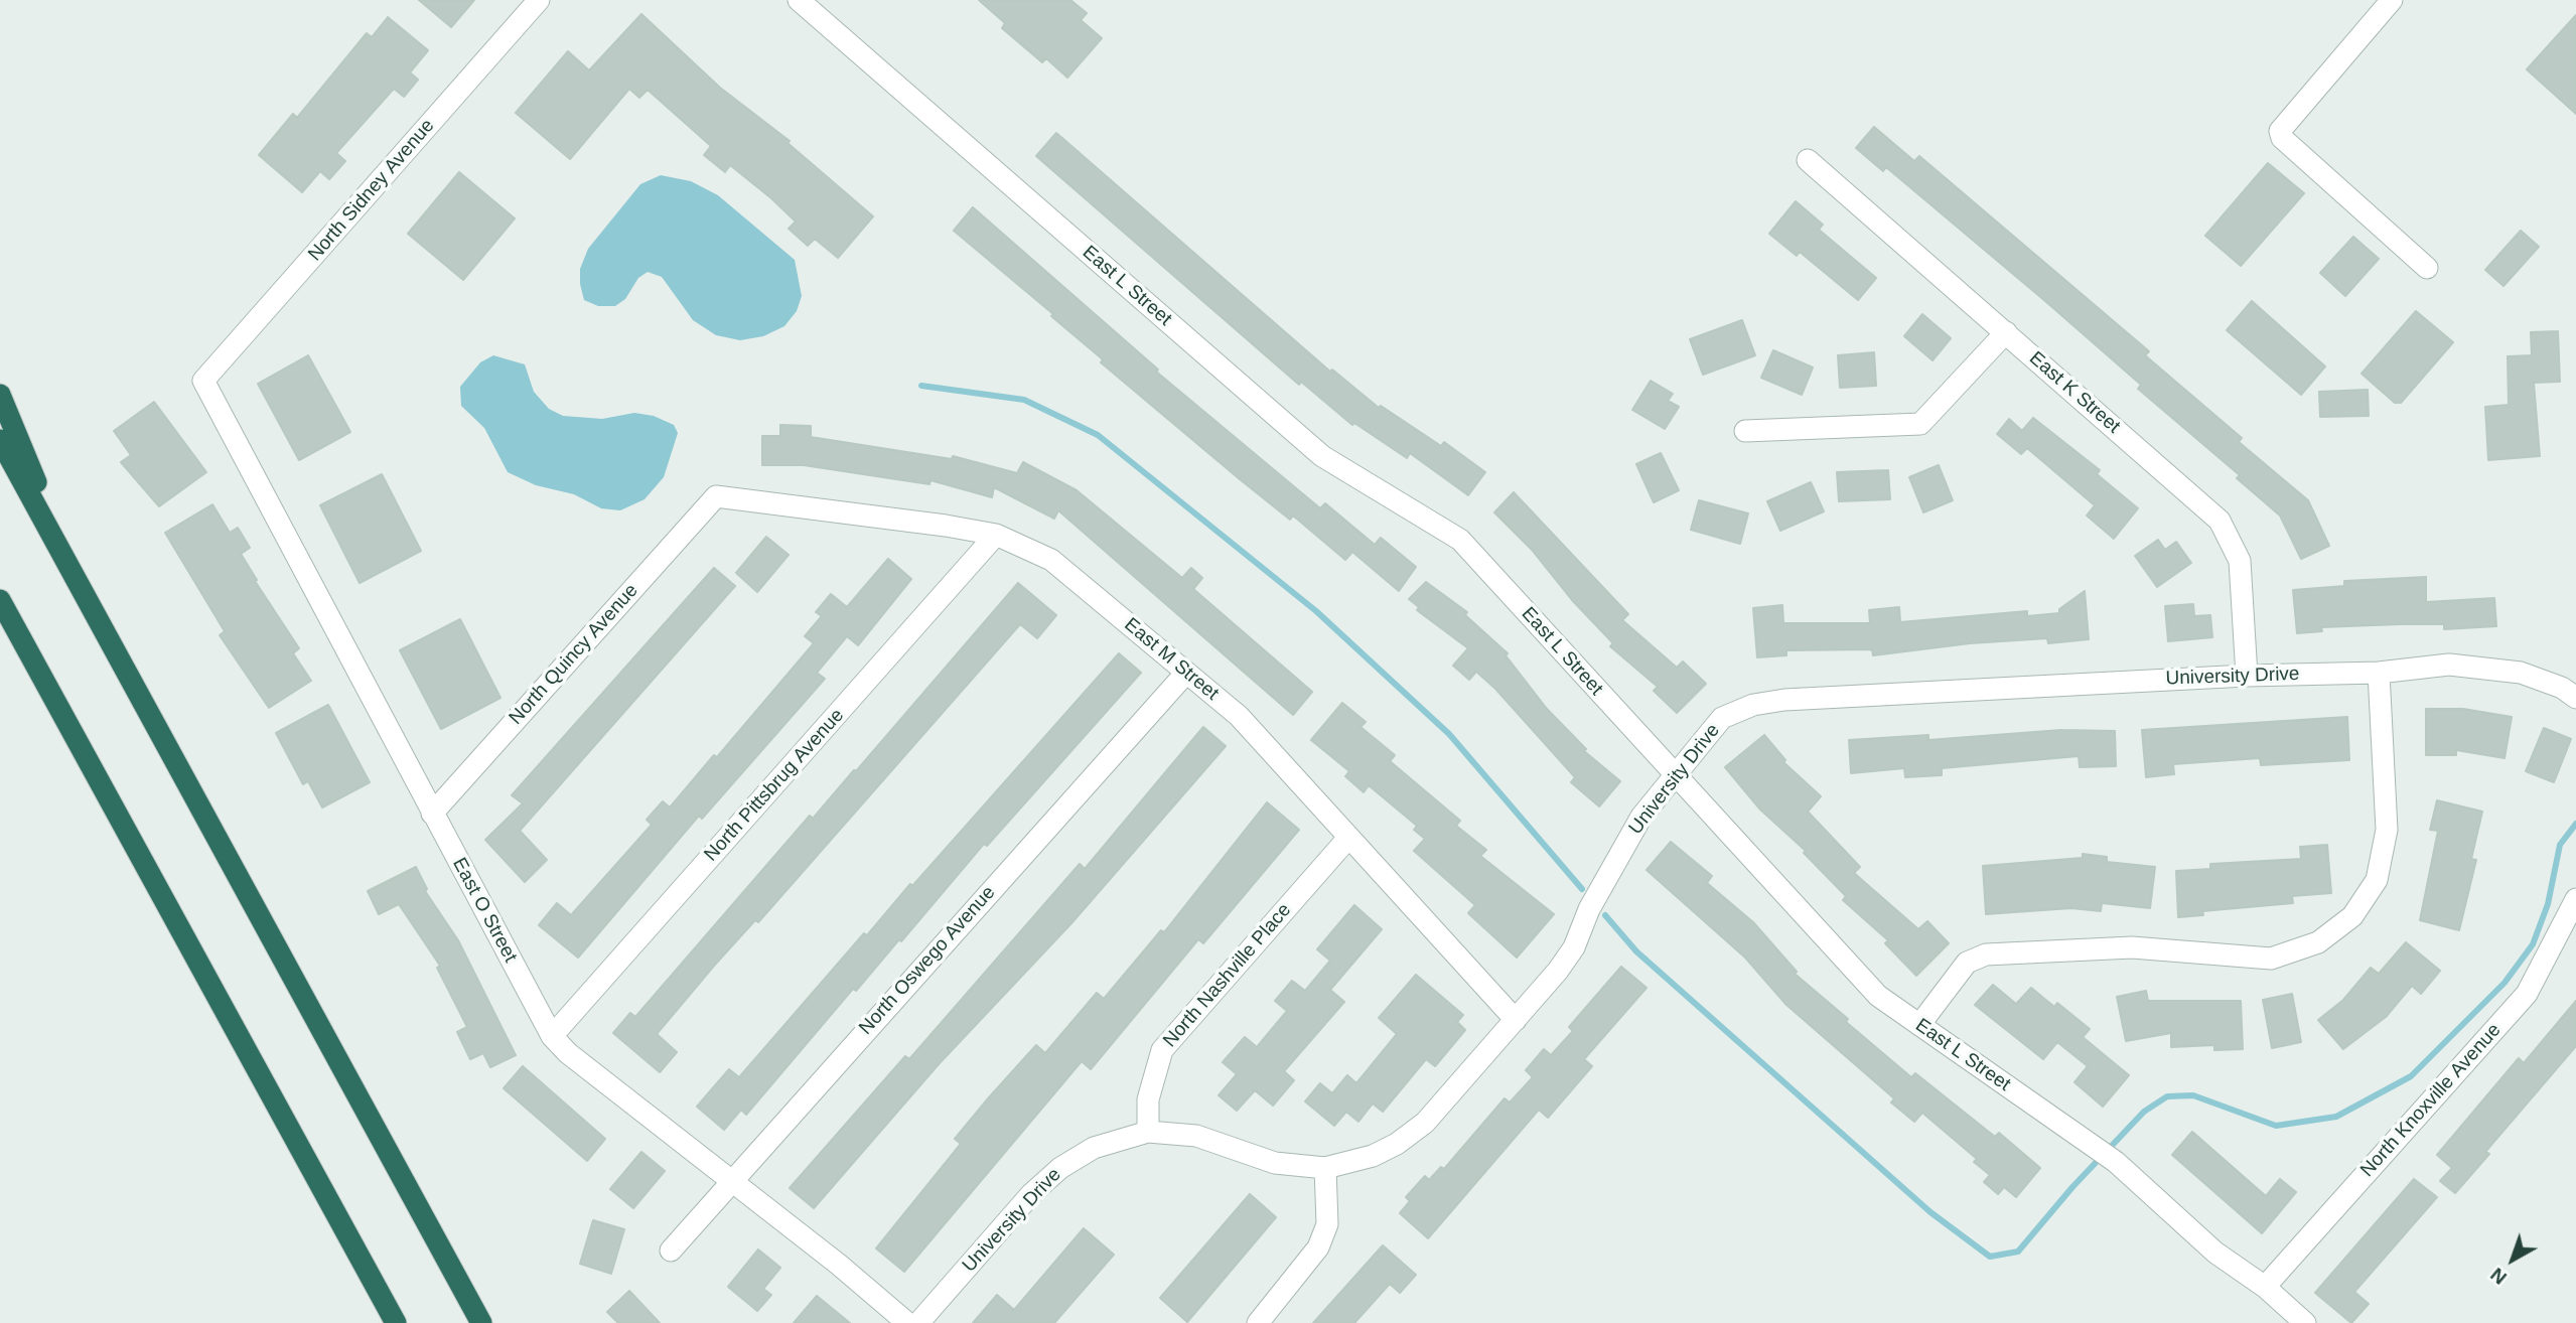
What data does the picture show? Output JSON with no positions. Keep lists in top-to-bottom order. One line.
{"streets":{"street":["North Sidney Avenue","East L Street","East K Street","North Quincy Avenue","East M Street","University Drive","North Pittsbrug Avenue","East O Street","North Oswego Avenue","North Nashville Place","North Knoxville Avenue"]},"crossings":[["North Sidney Avenue","East O Street"],["East L Street","University Drive"],["East L Street","North Knoxville Avenue"],["East K Street","University Drive"],["North Quincy Avenue","East M Street"],["North Quincy Avenue","East O Street"],["East M Street","University Drive"],["East M Street","North Pittsbrug Avenue"],["East M Street","North Oswego Avenue"],["East M Street","North Nashville Place"],["University Drive","North Nashville Place"],["North Pittsbrug Avenue","East O Street"],["East O Street","North Oswego Avenue"]],"north":"bottom left"}
